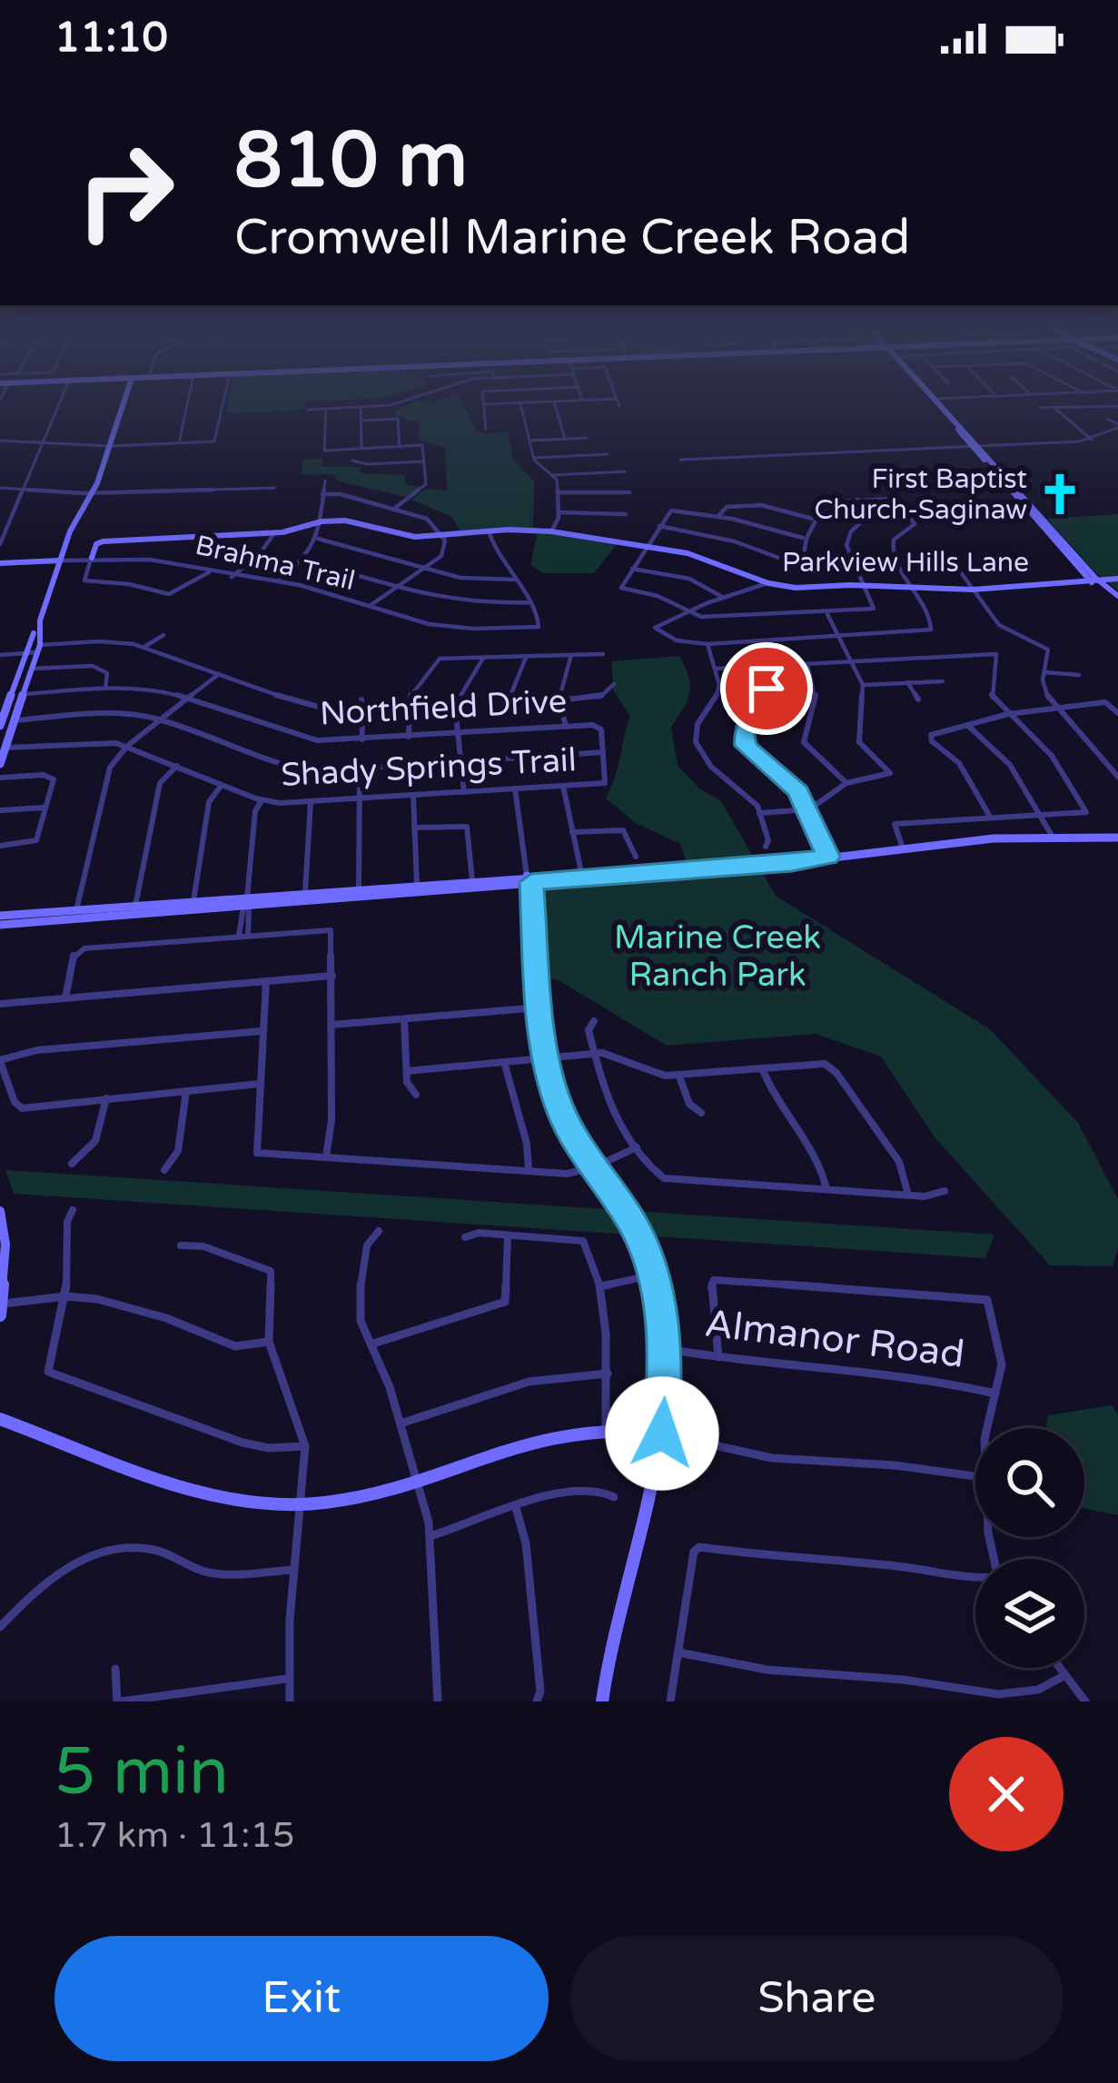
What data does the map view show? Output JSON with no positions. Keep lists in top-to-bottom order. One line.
{"streets":{"street":["Parkview Hills Lane","Brahma Trail","Northfield Drive","Shady Springs Trail","Almanor Road"]},"crossings":[["Parkview Hills Lane","Brahma Trail"],["Northfield Drive","Shady Springs Trail"]],"parks":["Marine Creek Ranch Park"],"places":{"church":["First Baptist Church-Saginaw"]},"page":{"status":"11:10","turn":["810 m","Cromwell Marine Creek Road"],"heading":["5 min","1.7 km · 11:15"],"buttons":["Exit","Share"]}}
